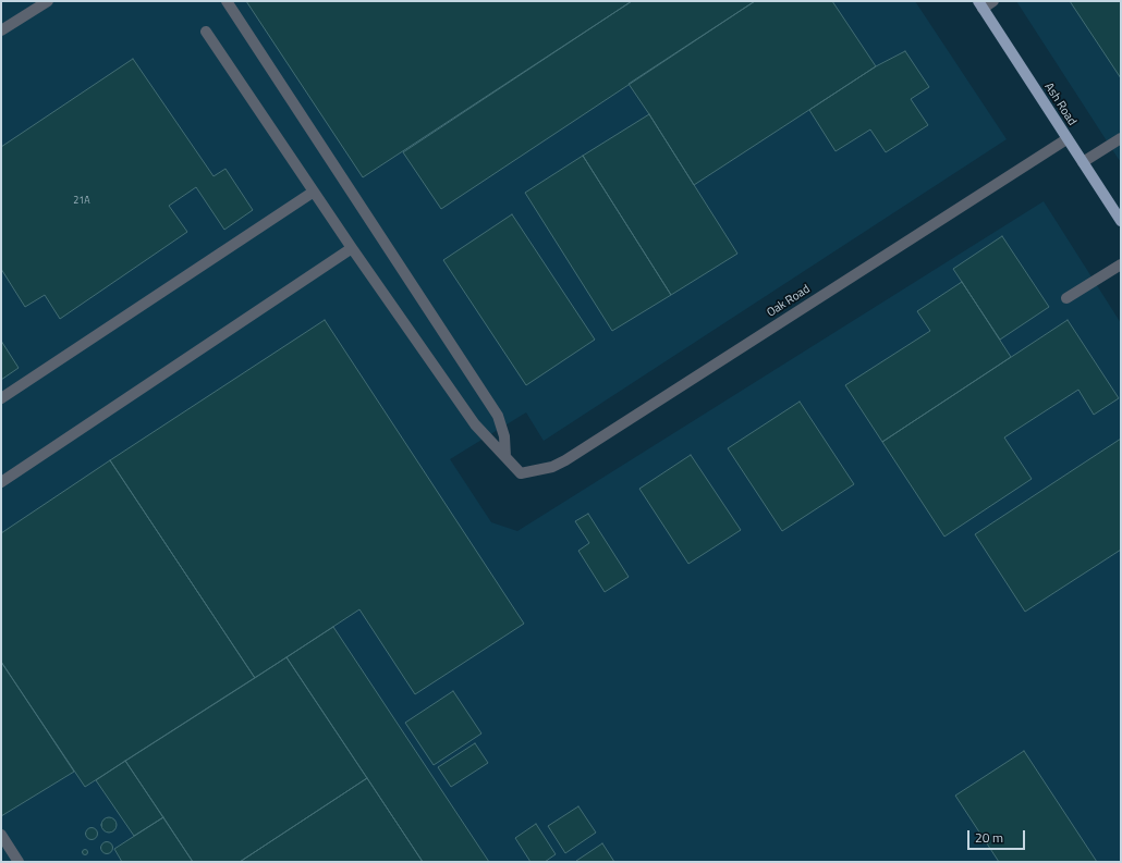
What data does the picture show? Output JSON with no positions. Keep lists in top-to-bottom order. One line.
{"streets":{"main road":["Ash Road"],"street":["Oak Road"]},"crossings":[["Ash Road","Oak Road"]],"house_numbers":["21A"],"scale_bar":"20 m"}
